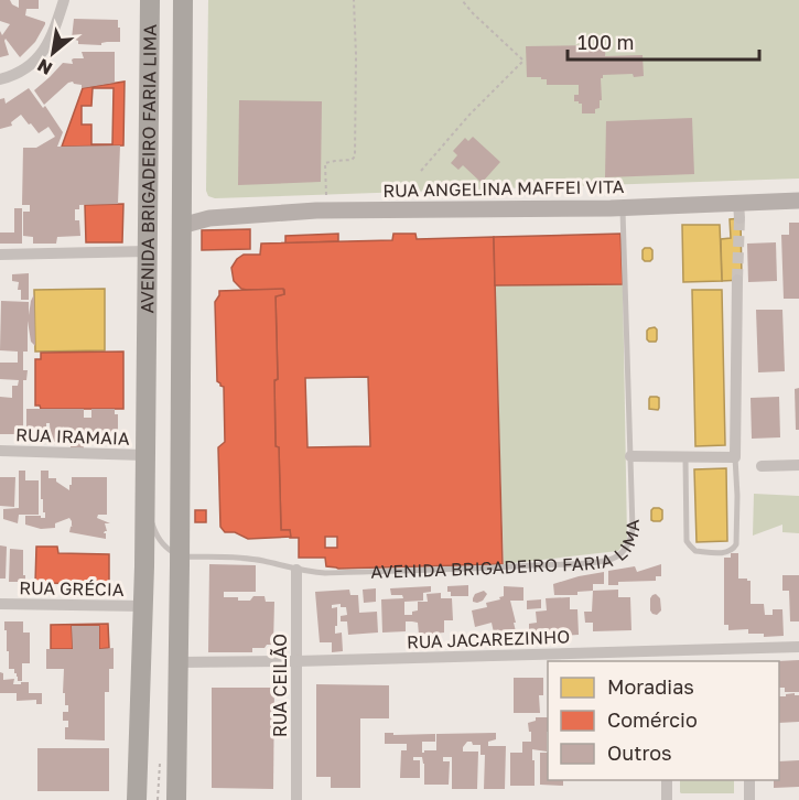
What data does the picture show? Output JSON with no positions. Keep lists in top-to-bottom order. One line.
{"streets":{"highway":["AVENIDA BRIGADEIRO FARIA LIMA"],"street":["RUA ANGELINA MAFFEI VITA","RUA IRAMAIA","RUA GRÉCIA","RUA JACAREZINHO","RUA CEILÃO"]},"crossings":[["AVENIDA BRIGADEIRO FARIA LIMA","RUA ANGELINA MAFFEI VITA"],["AVENIDA BRIGADEIRO FARIA LIMA","RUA IRAMAIA"],["AVENIDA BRIGADEIRO FARIA LIMA","RUA GRÉCIA"],["AVENIDA BRIGADEIRO FARIA LIMA","RUA JACAREZINHO"],["AVENIDA BRIGADEIRO FARIA LIMA","RUA CEILÃO"],["RUA JACAREZINHO","RUA CEILÃO"]],"legend":["Moradias","Comércio","Outros"],"scale_bar":"100 m","north":"bottom left"}
